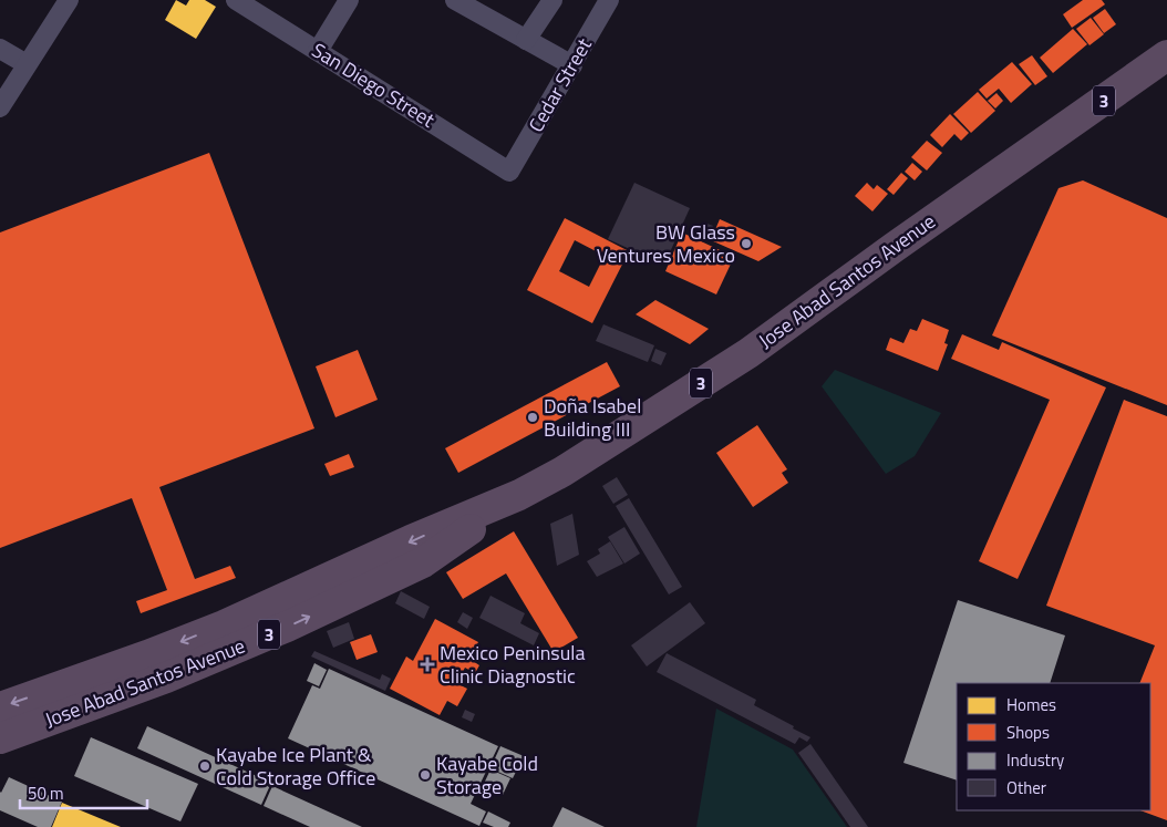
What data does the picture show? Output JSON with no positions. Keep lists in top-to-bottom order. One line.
{"streets":{"highway":["3","Jose Abad Santos Avenue"],"street":["San Diego Street","Cedar Street"]},"crossings":[["San Diego Street","Cedar Street"]],"places":{"other":["BW Glass Ventures Mexico","Doña Isabel Building III","Kayabe Ice Plant & Cold Storage Office","Kayabe Cold Storage"],"health":["Mexico Peninsula Clinic Diagnostic"]},"legend":["Homes","Shops","Industry","Other"],"scale_bar":"50 m"}
